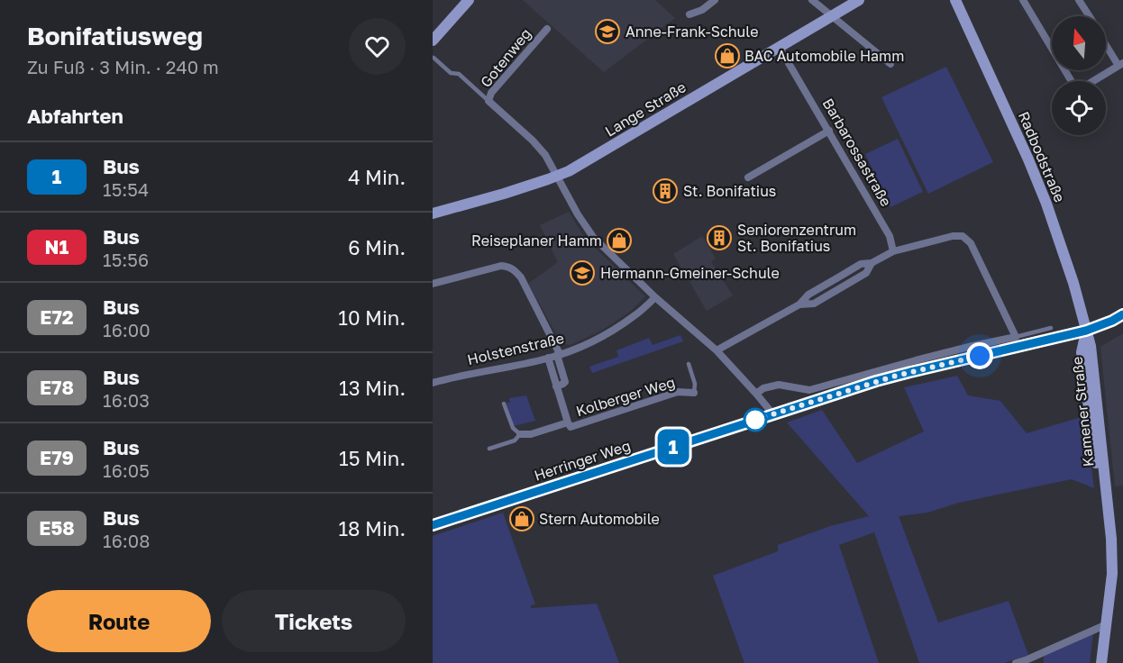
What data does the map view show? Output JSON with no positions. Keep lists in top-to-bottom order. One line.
{"streets":{"main road":["Lange Straße","Radbodstraße","Kamener Straße","Herringer Weg"],"street":["Gotenweg","Barbarossastraße","Holstenstraße","Kolberger Weg"]},"crossings":[["Gotenweg","Lange Straße"],["Gotenweg","Holstenstraße"],["Gotenweg","Herringer Weg"],["Lange Straße","Barbarossastraße"],["Radbodstraße","Kamener Straße"],["Radbodstraße","Herringer Weg"],["Holstenstraße","Kolberger Weg"],["Kamener Straße","Herringer Weg"]],"places":{"school or university":["Anne-Frank-Schule","Hermann-Gmeiner-Schule"],"shop":["BAC Automobile Hamm","Reiseplaner Hamm","Stern Automobile"],"building":["St. Bonifatius","Seniorenzentrum St. Bonifatius"]},"lines":["bus line 1"],"north":"top","page":{"heading":[["Bonifatiusweg","Zu Fuß · 3 Min. · 240 m"],"Abfahrten"],"on_map":"1","list":[{"mark":"1","name":"Bus","note":"15:54","value":"4 Min."},{"mark":"N1","name":"Bus","note":"15:56","value":"6 Min."},{"mark":"E72","name":"Bus","note":"16:00","value":"10 Min."},{"mark":"E78","name":"Bus","note":"16:03","value":"13 Min."},{"mark":"E79","name":"Bus","note":"16:05","value":"15 Min."},{"mark":"E58","name":"Bus","note":"16:08","value":"18 Min."}],"buttons":["Route","Tickets"]}}
